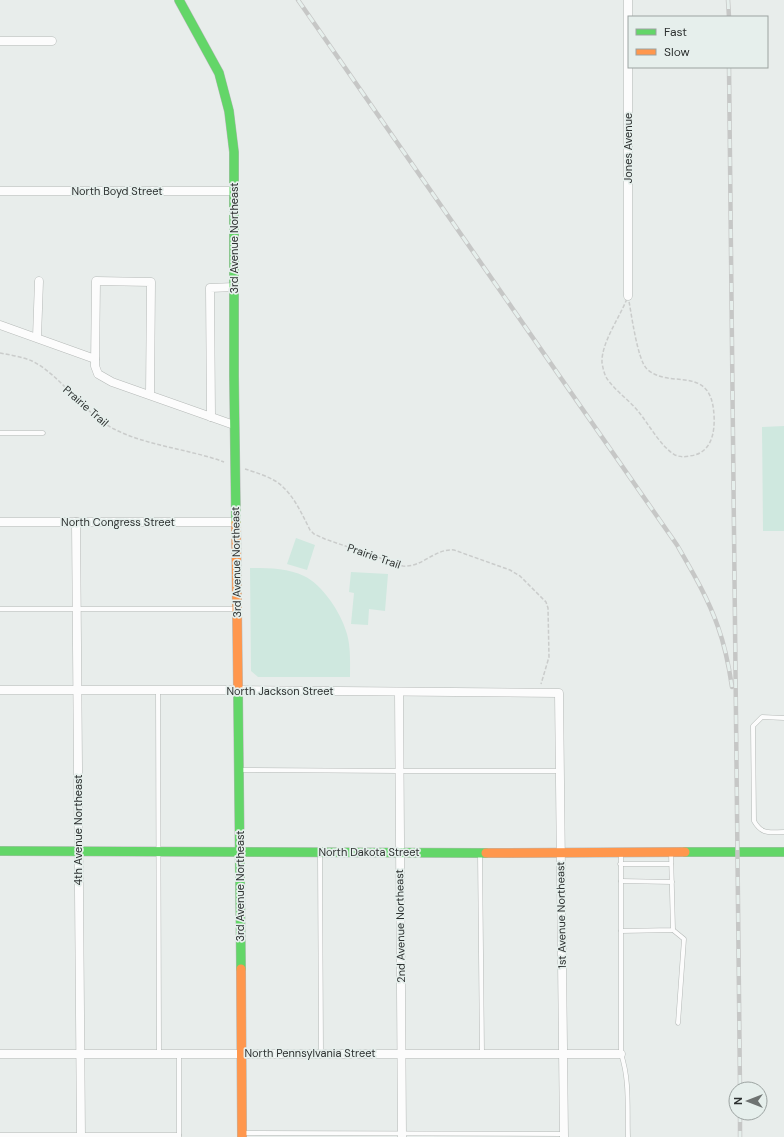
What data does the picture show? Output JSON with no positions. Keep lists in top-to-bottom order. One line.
{"streets":{"street":["Jones Avenue","North Boyd Street","3rd Avenue Northeast","North Congress Street","North Jackson Street","4th Avenue Northeast","North Dakota Street","1st Avenue Northeast","2nd Avenue Northeast","North Pennsylvania Street"],"path":["Prairie Trail"]},"crossings":[["North Boyd Street","3rd Avenue Northeast"],["3rd Avenue Northeast","Prairie Trail"],["3rd Avenue Northeast","North Congress Street"],["3rd Avenue Northeast","North Jackson Street"],["3rd Avenue Northeast","North Dakota Street"],["3rd Avenue Northeast","North Pennsylvania Street"],["Prairie Trail","North Jackson Street"],["North Congress Street","4th Avenue Northeast"],["North Jackson Street","4th Avenue Northeast"],["North Jackson Street","1st Avenue Northeast"],["North Jackson Street","2nd Avenue Northeast"],["4th Avenue Northeast","North Dakota Street"],["4th Avenue Northeast","North Pennsylvania Street"],["North Dakota Street","1st Avenue Northeast"],["North Dakota Street","2nd Avenue Northeast"],["1st Avenue Northeast","North Pennsylvania Street"],["2nd Avenue Northeast","North Pennsylvania Street"]],"legend":["Fast","Slow"],"north":"left"}
